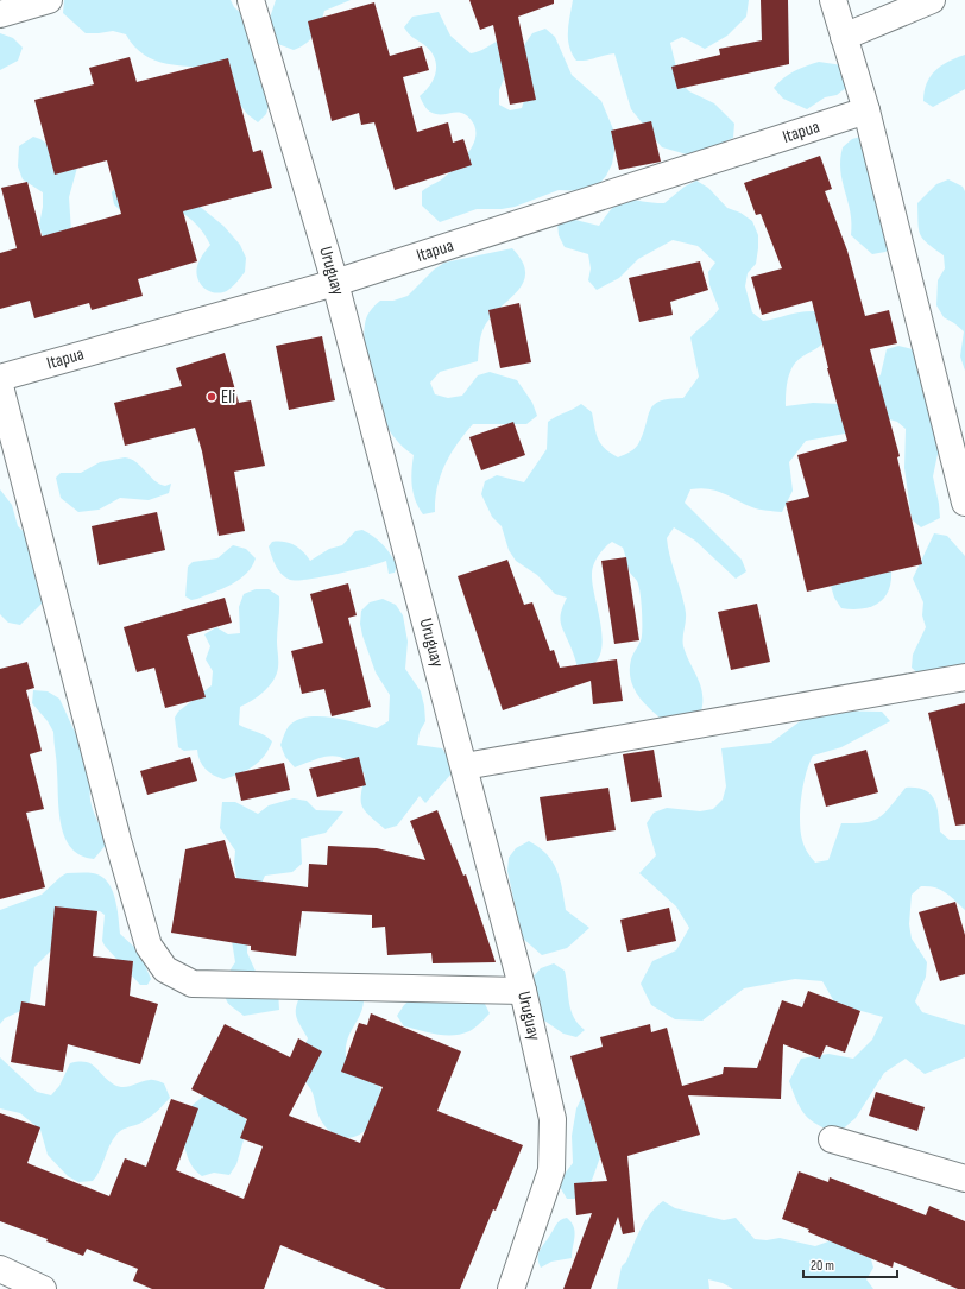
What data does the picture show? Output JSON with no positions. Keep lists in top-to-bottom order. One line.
{"streets":{"street":["Itapua","Uruguay"]},"crossings":[["Itapua","Uruguay"]],"places":["Eli"],"scale_bar":"20 m"}
